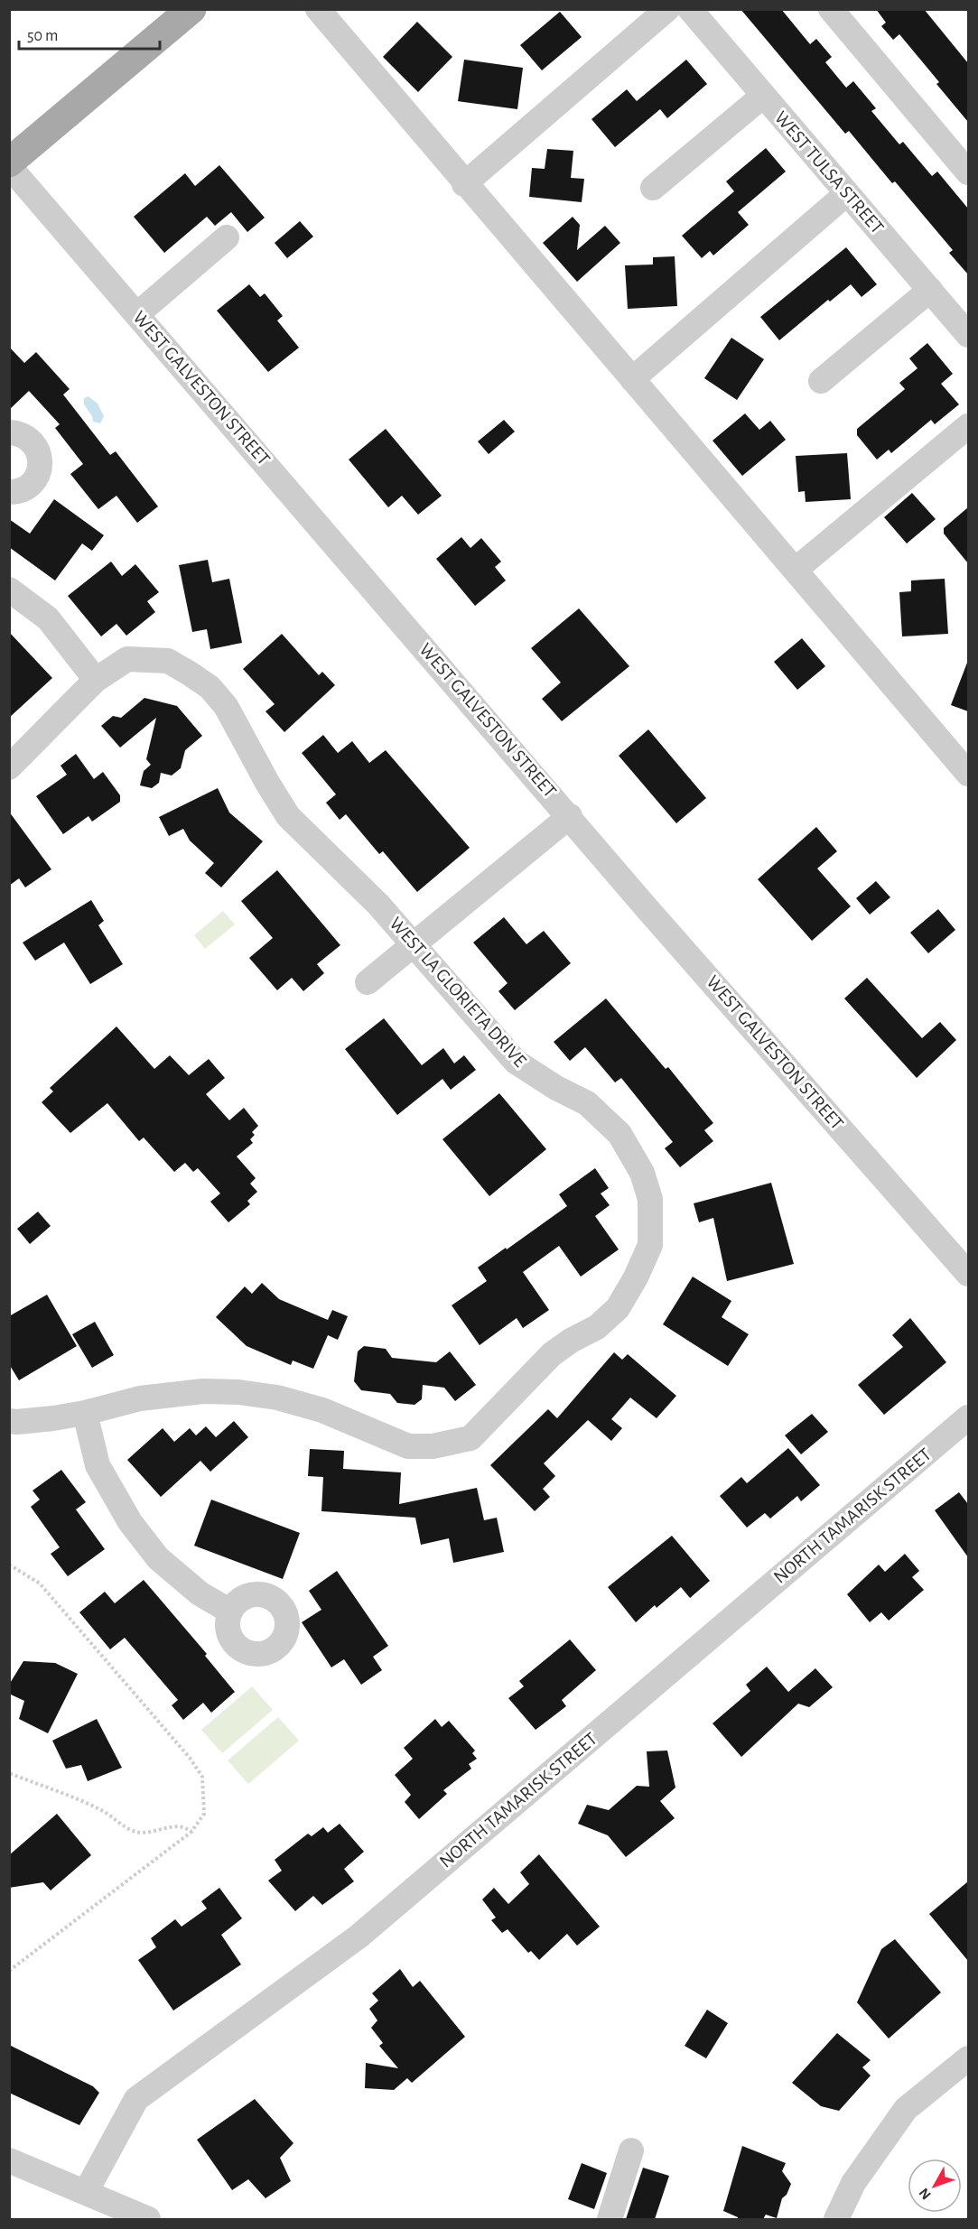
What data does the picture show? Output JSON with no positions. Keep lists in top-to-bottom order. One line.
{"streets":{"street":["WEST TULSA STREET","WEST GALVESTON STREET","WEST LA GLORIETA DRIVE","NORTH TAMARISK STREET"]},"scale_bar":"50 m","north":"bottom left"}
